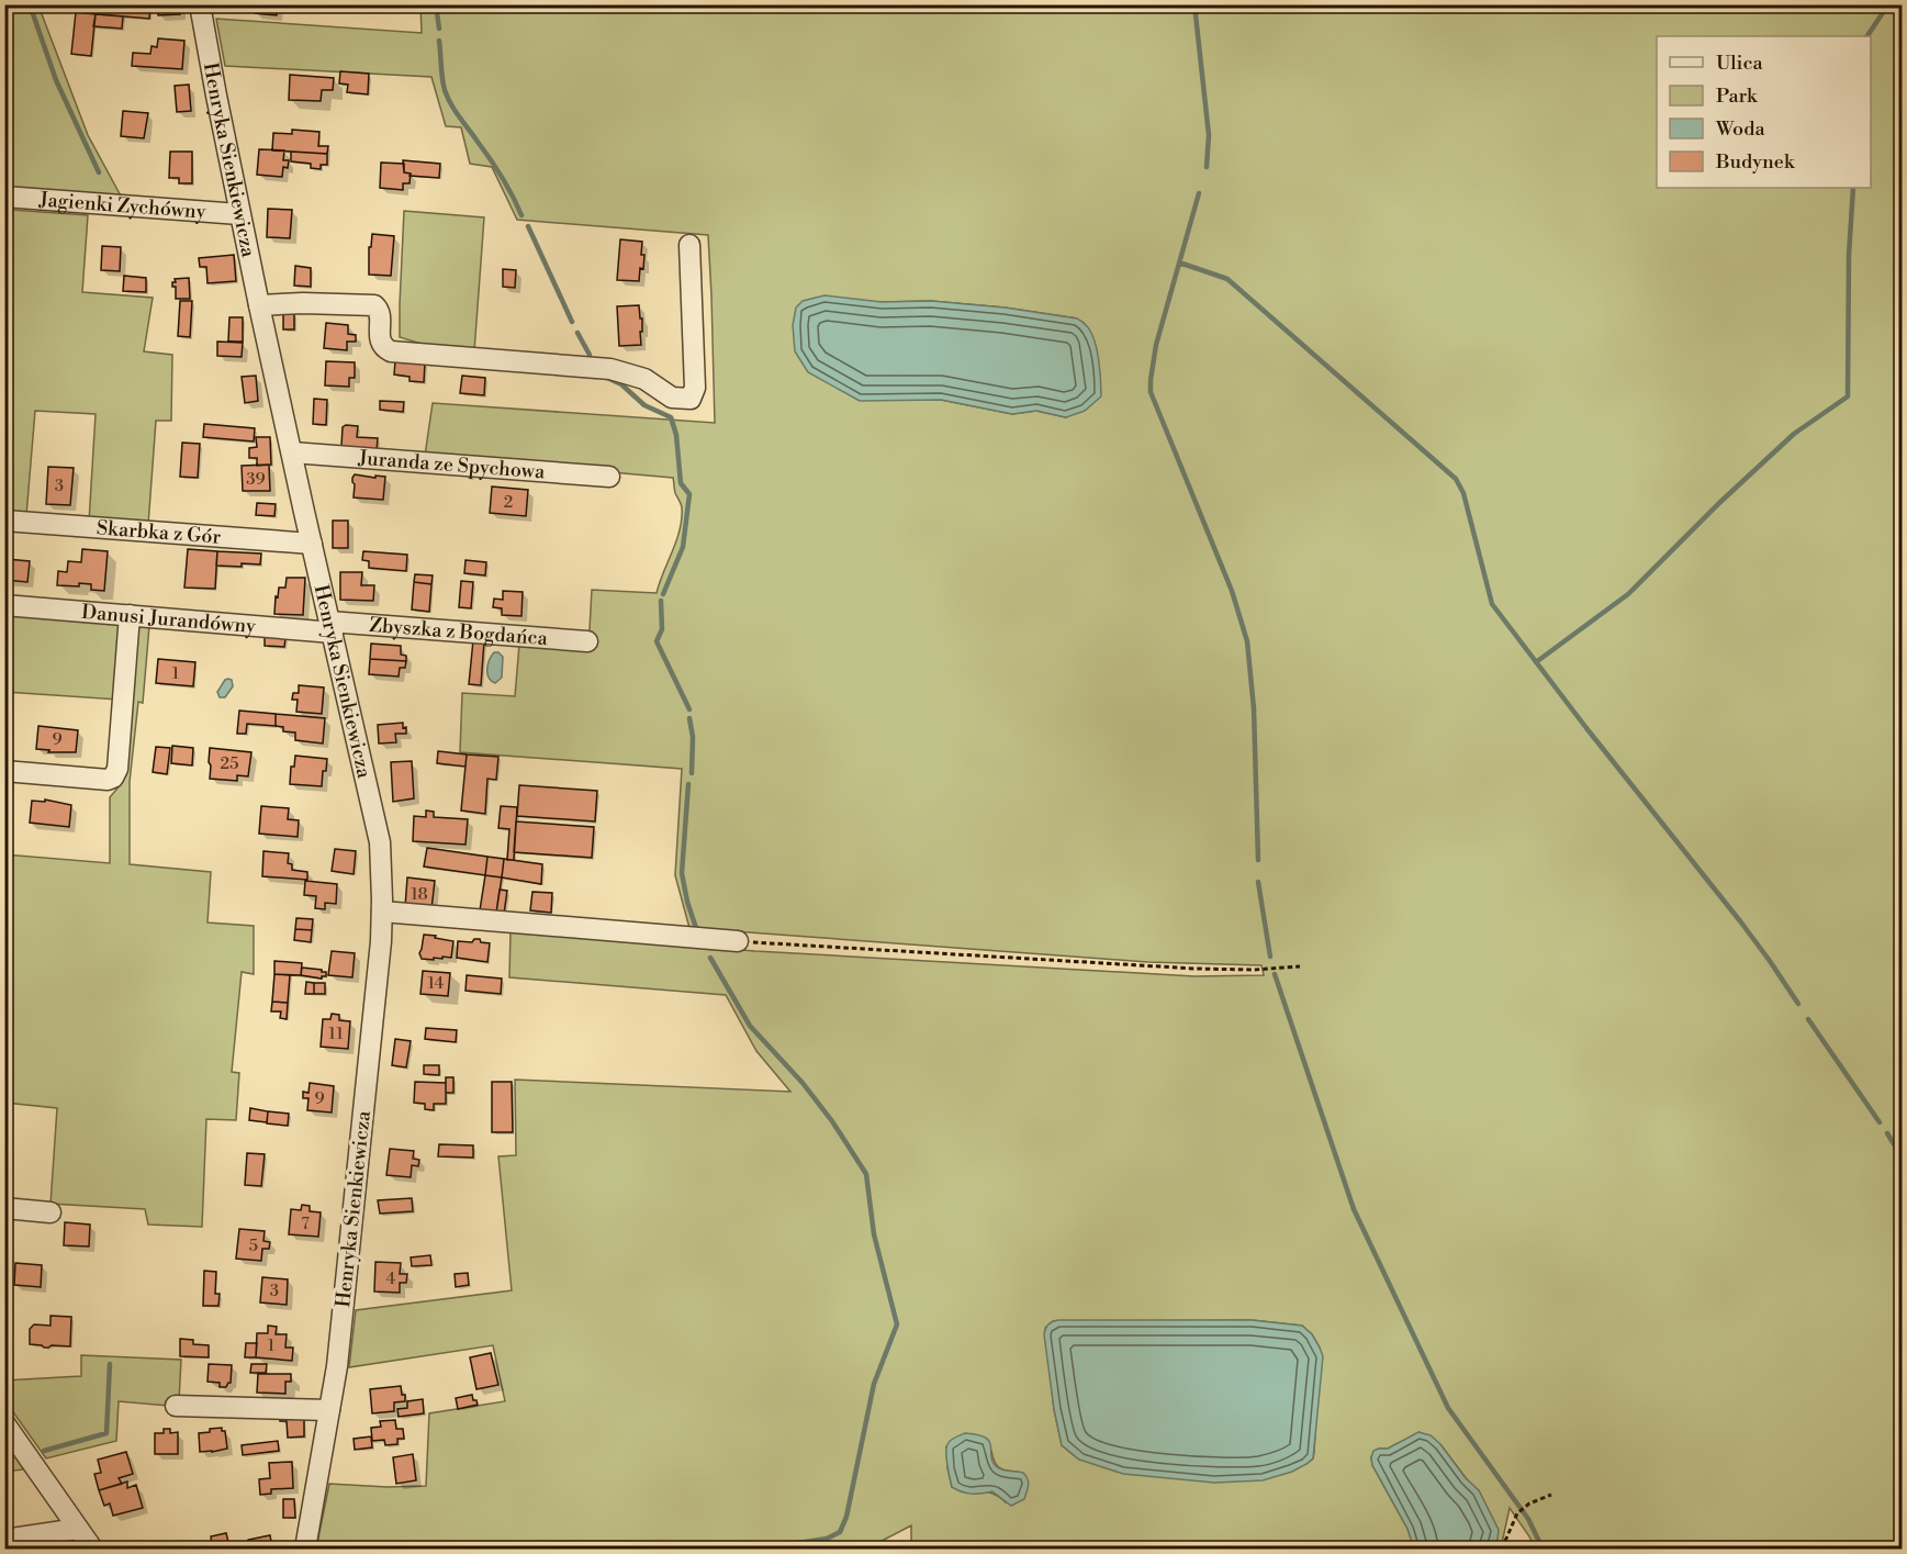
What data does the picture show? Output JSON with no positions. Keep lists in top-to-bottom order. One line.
{"streets":{"street":["Henryka Sienkiewicza","Jagienki Zychówny","Juranda ze Spychowa","Skarbka z Gór","Danusi Jurandówny","Zbyszka z Bogdańca"]},"crossings":[["Henryka Sienkiewicza","Jagienki Zychówny"],["Henryka Sienkiewicza","Juranda ze Spychowa"],["Henryka Sienkiewicza","Skarbka z Gór"],["Henryka Sienkiewicza","Danusi Jurandówny"],["Henryka Sienkiewicza","Zbyszka z Bogdańca"],["Danusi Jurandówny","Zbyszka z Bogdańca"]],"house_numbers":["39","3","2","1","9","25","18","14","11","9","7","5","4","3","1"],"legend":["Ulica","Park","Woda","Budynek"]}
